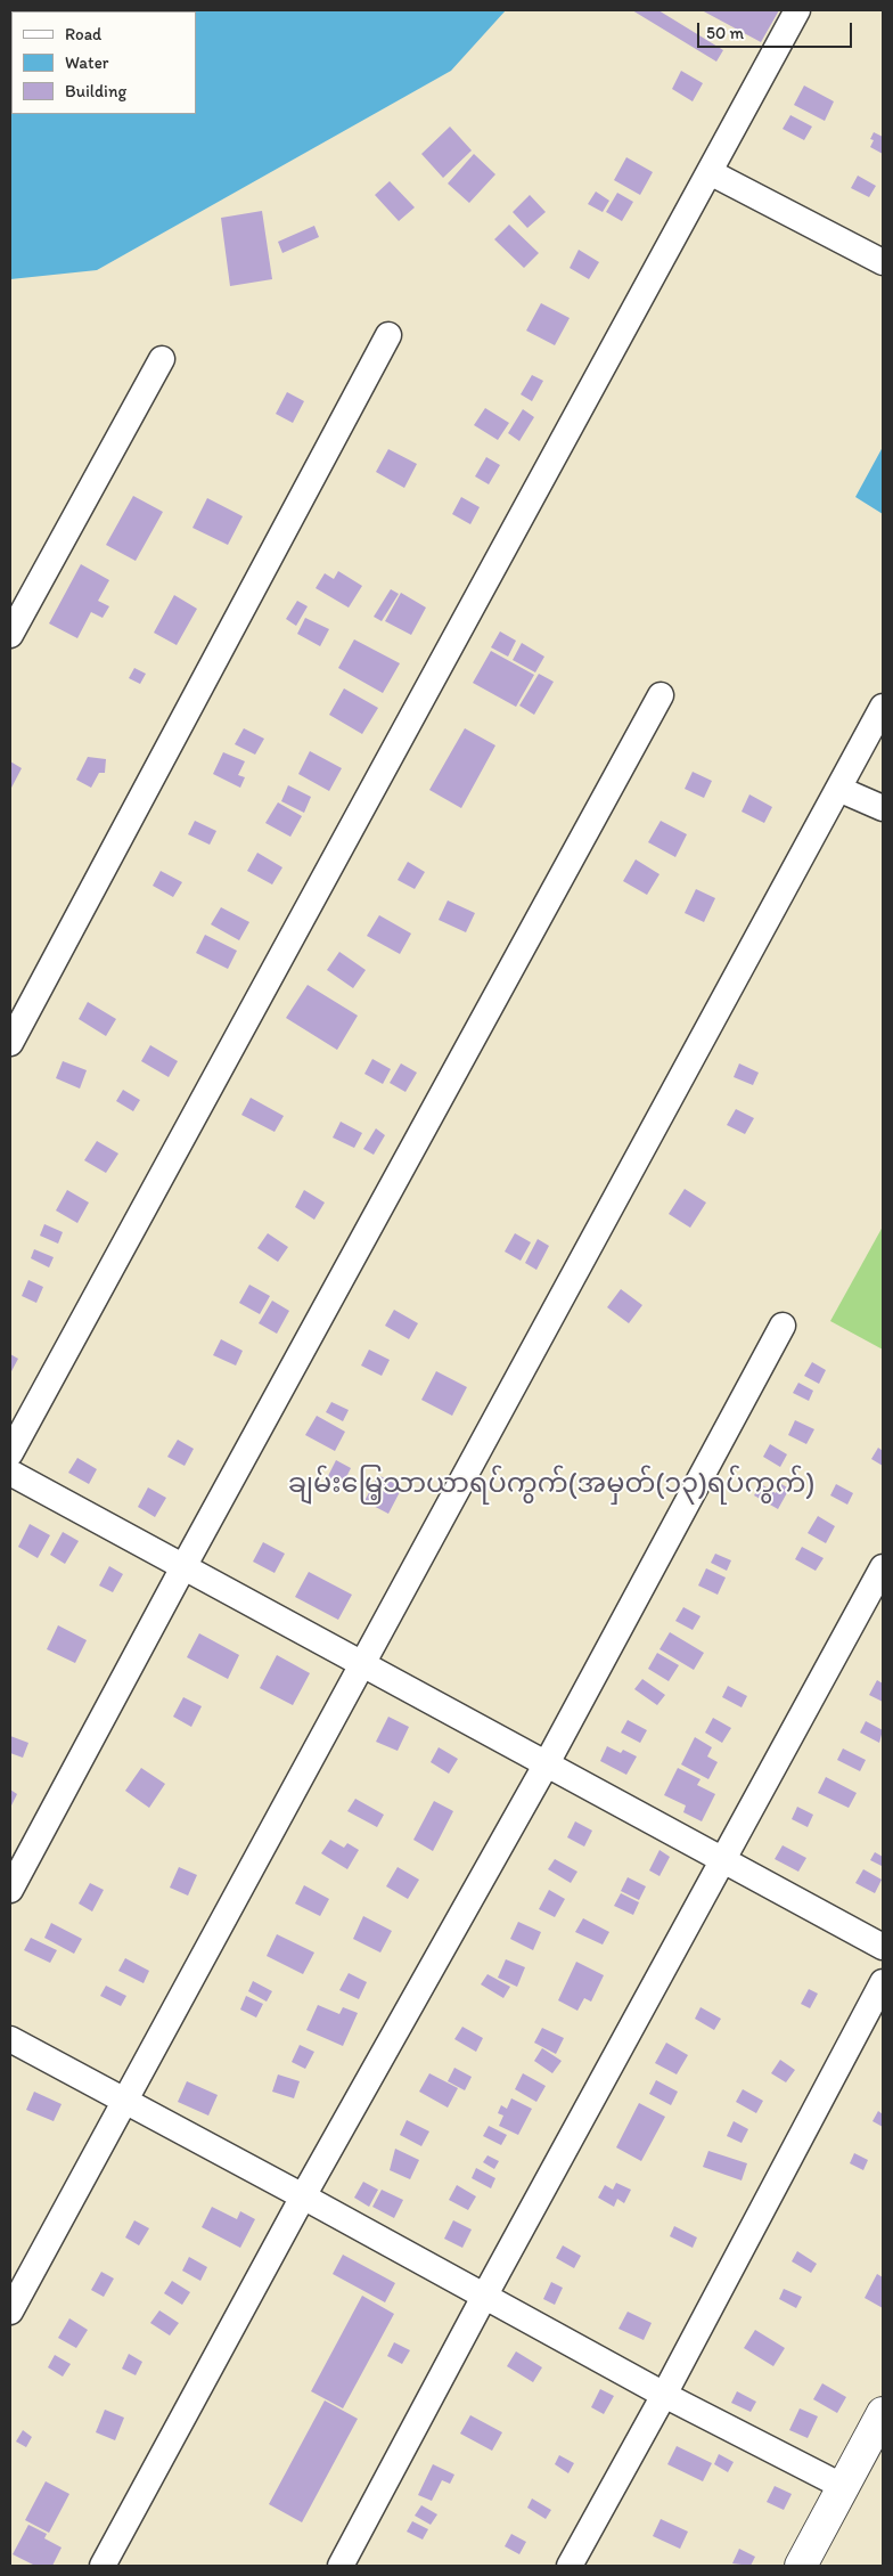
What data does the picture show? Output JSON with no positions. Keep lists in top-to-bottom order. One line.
{"districts":["ချမ်းမြေ့သာယာရပ်ကွက်(အမှတ်(၁၃)ရပ်ကွက်)"],"legend":["Road","Water","Building"],"scale_bar":"50 m"}
